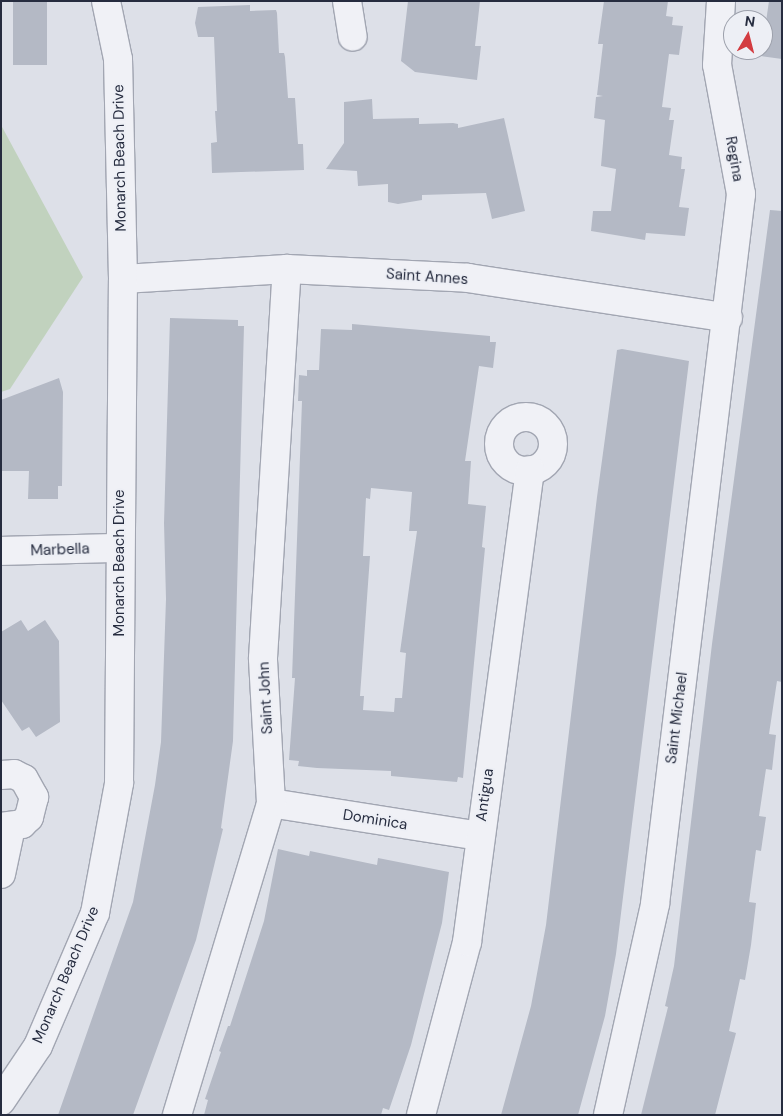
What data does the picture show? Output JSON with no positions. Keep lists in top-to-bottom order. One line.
{"streets":{"street":["Monarch Beach Drive","Regina","Saint Annes","Marbella","Saint John","Saint Michael","Antigua","Dominica"]},"crossings":[["Monarch Beach Drive","Saint Annes"],["Monarch Beach Drive","Marbella"],["Regina","Saint Annes"],["Regina","Saint Michael"],["Saint Annes","Saint John"],["Saint Annes","Saint Michael"],["Saint John","Dominica"],["Antigua","Dominica"]],"north":"top"}
